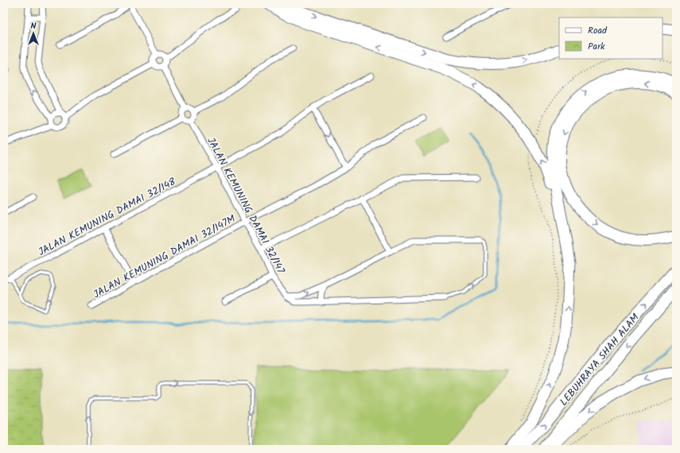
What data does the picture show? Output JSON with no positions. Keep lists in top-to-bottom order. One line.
{"streets":{"highway":["LEBUHRAYA SHAH ALAM"],"street":["JALAN KEMUNING DAMAI 32/147","JALAN KEMUNING DAMAI 32/148","JALAN KEMUNING DAMAI 32/147M"]},"crossings":[["JALAN KEMUNING DAMAI 32/147","JALAN KEMUNING DAMAI 32/148"],["JALAN KEMUNING DAMAI 32/147","JALAN KEMUNING DAMAI 32/147M"]],"legend":["Road","Park"],"north":"top"}
